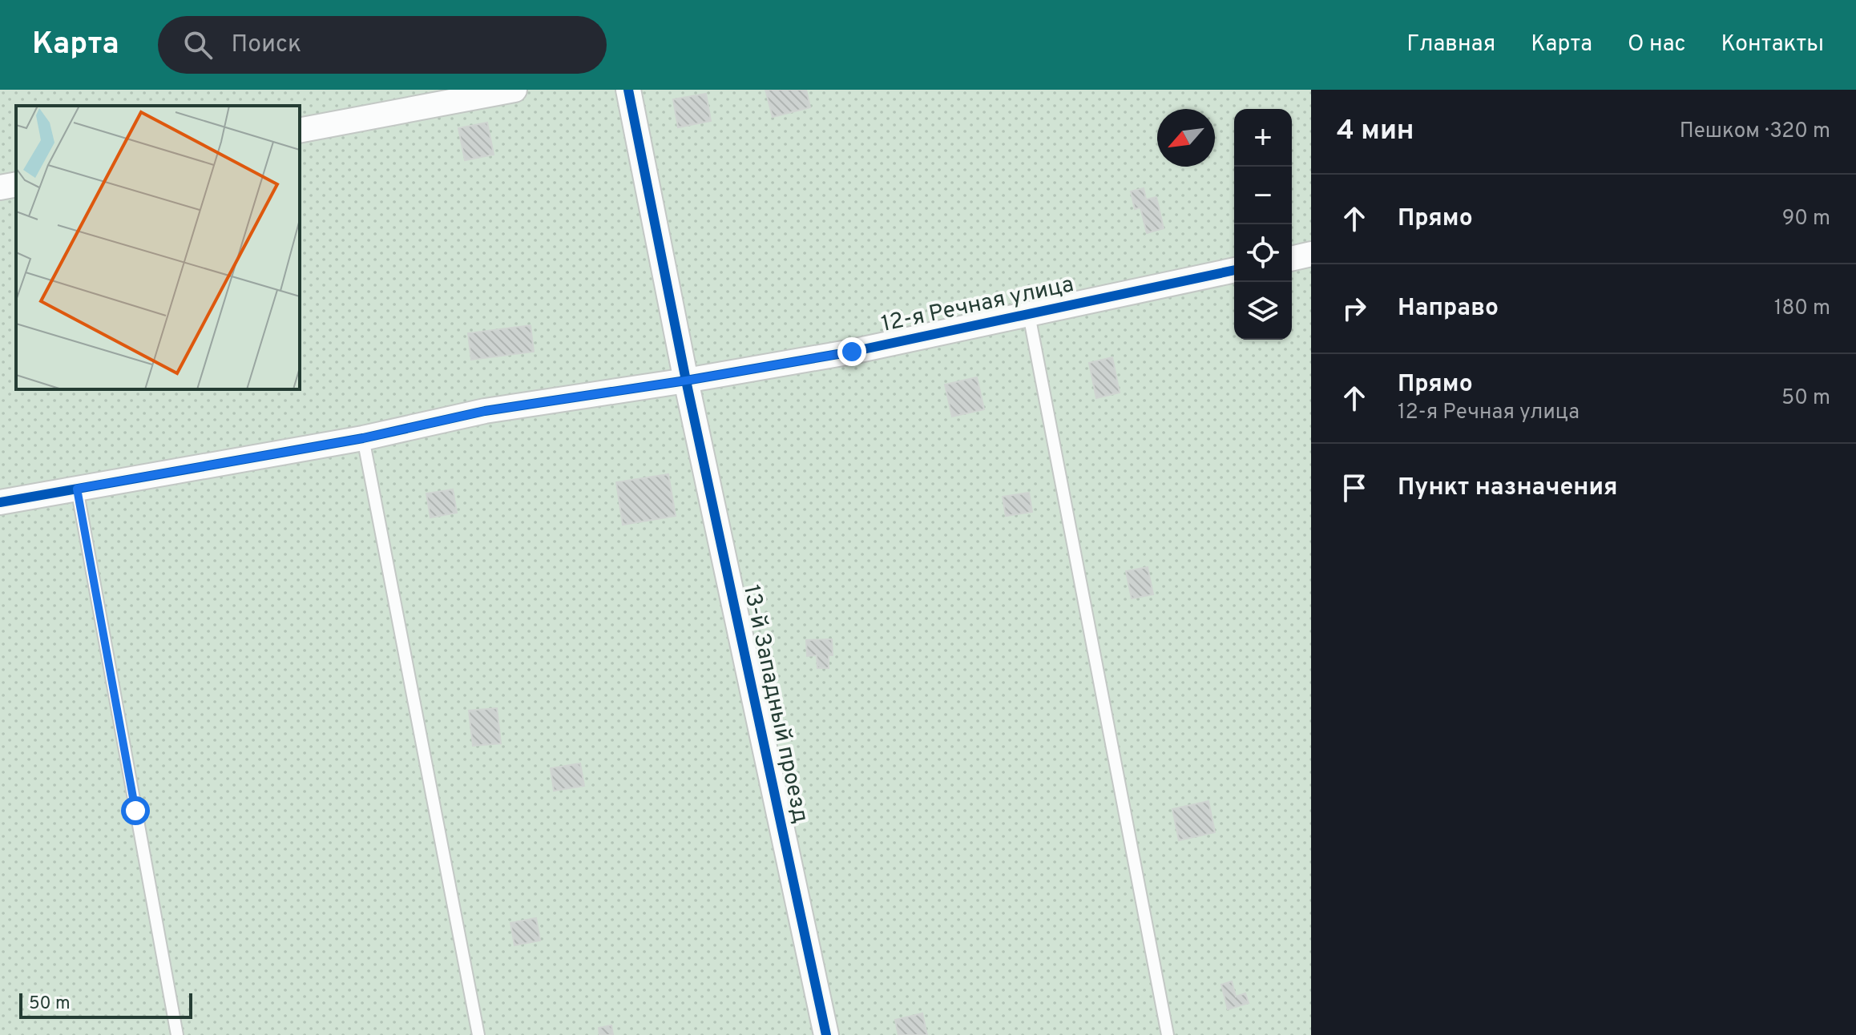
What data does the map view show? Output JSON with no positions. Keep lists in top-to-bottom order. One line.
{"streets":{"street":["12-я Речная улица","13-й Западный проезд"]},"crossings":[["12-я Речная улица","13-й Западный проезд"]],"scale_bar":"50 m","north":"bottom left","page":{"header":"Карта","search":"Поиск","nav":["Главная","Карта","О нас","Контакты"],"heading":["4 мин","Пешком · 320 m"],"map_buttons":["+","−"],"list":[["Прямо","90 m"],["Направо","180 m"],["Прямо","12-я Речная улица","50 m"],"Пункт назначения"],"scale":"50 m"}}
